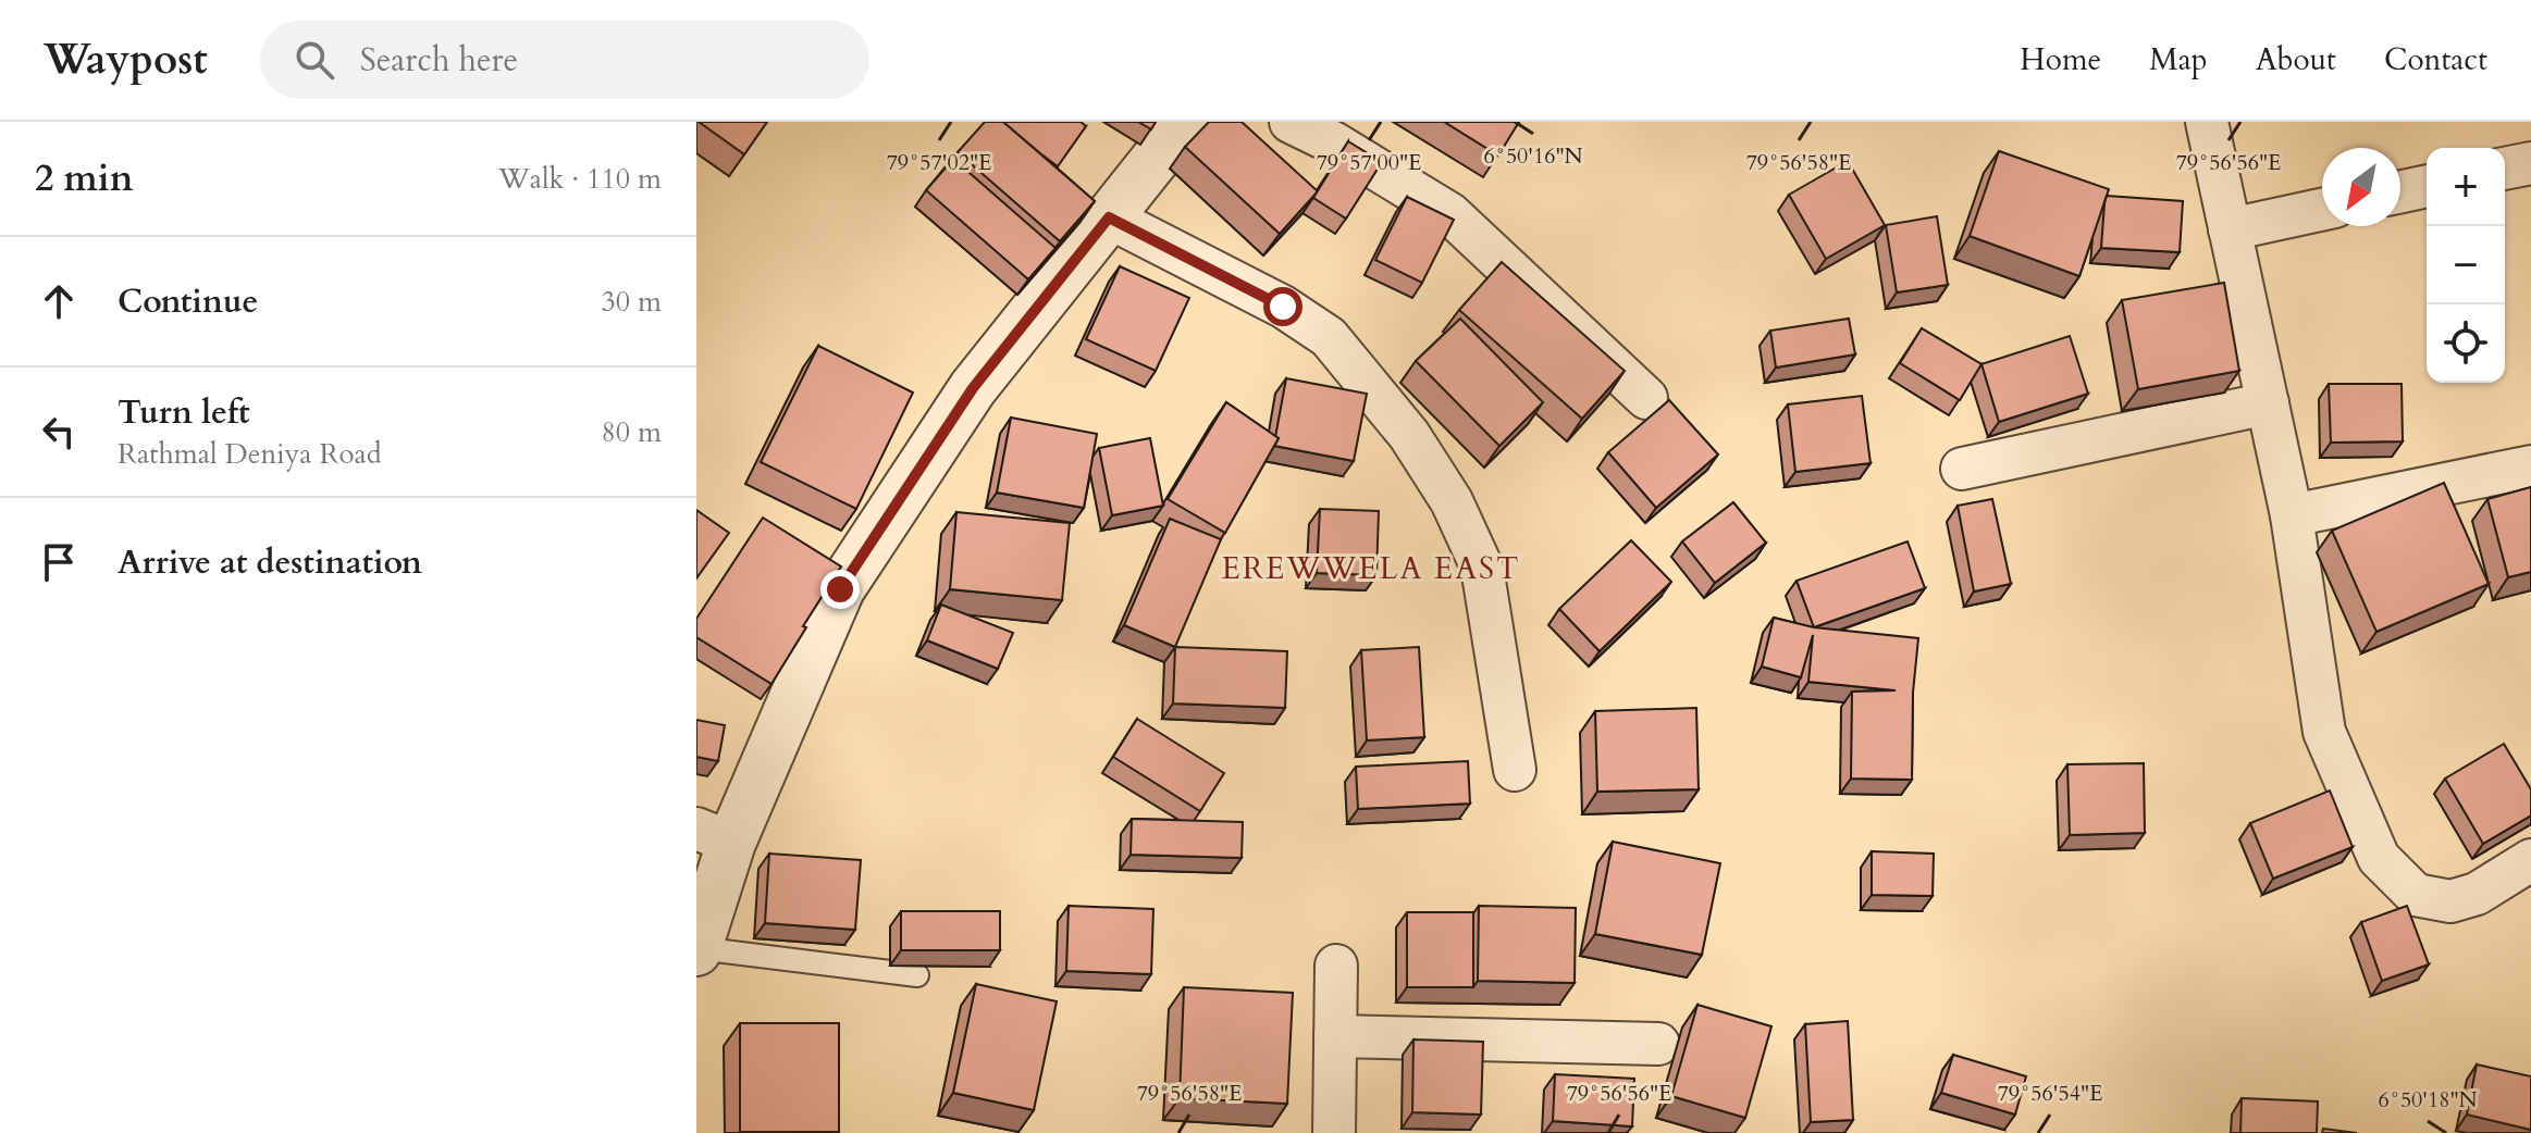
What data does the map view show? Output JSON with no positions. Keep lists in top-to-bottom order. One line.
{"districts":["EREWWELA EAST"],"north":"bottom left","page":{"header":"Waypost","search":"Search here","nav":["Home","Map","About","Contact"],"heading":["2 min","Walk · 110 m"],"map_buttons":["+","−"],"list":[["Continue","30 m"],["Turn left","Rathmal Deniya Road","80 m"],"Arrive at destination"]},"coordinates":["6°50'16\"N","79°57'02\"E","79°57'00\"E","79°56'58\"E","79°56'56\"E","79°56'54\"E","6°50'18\"N"]}
